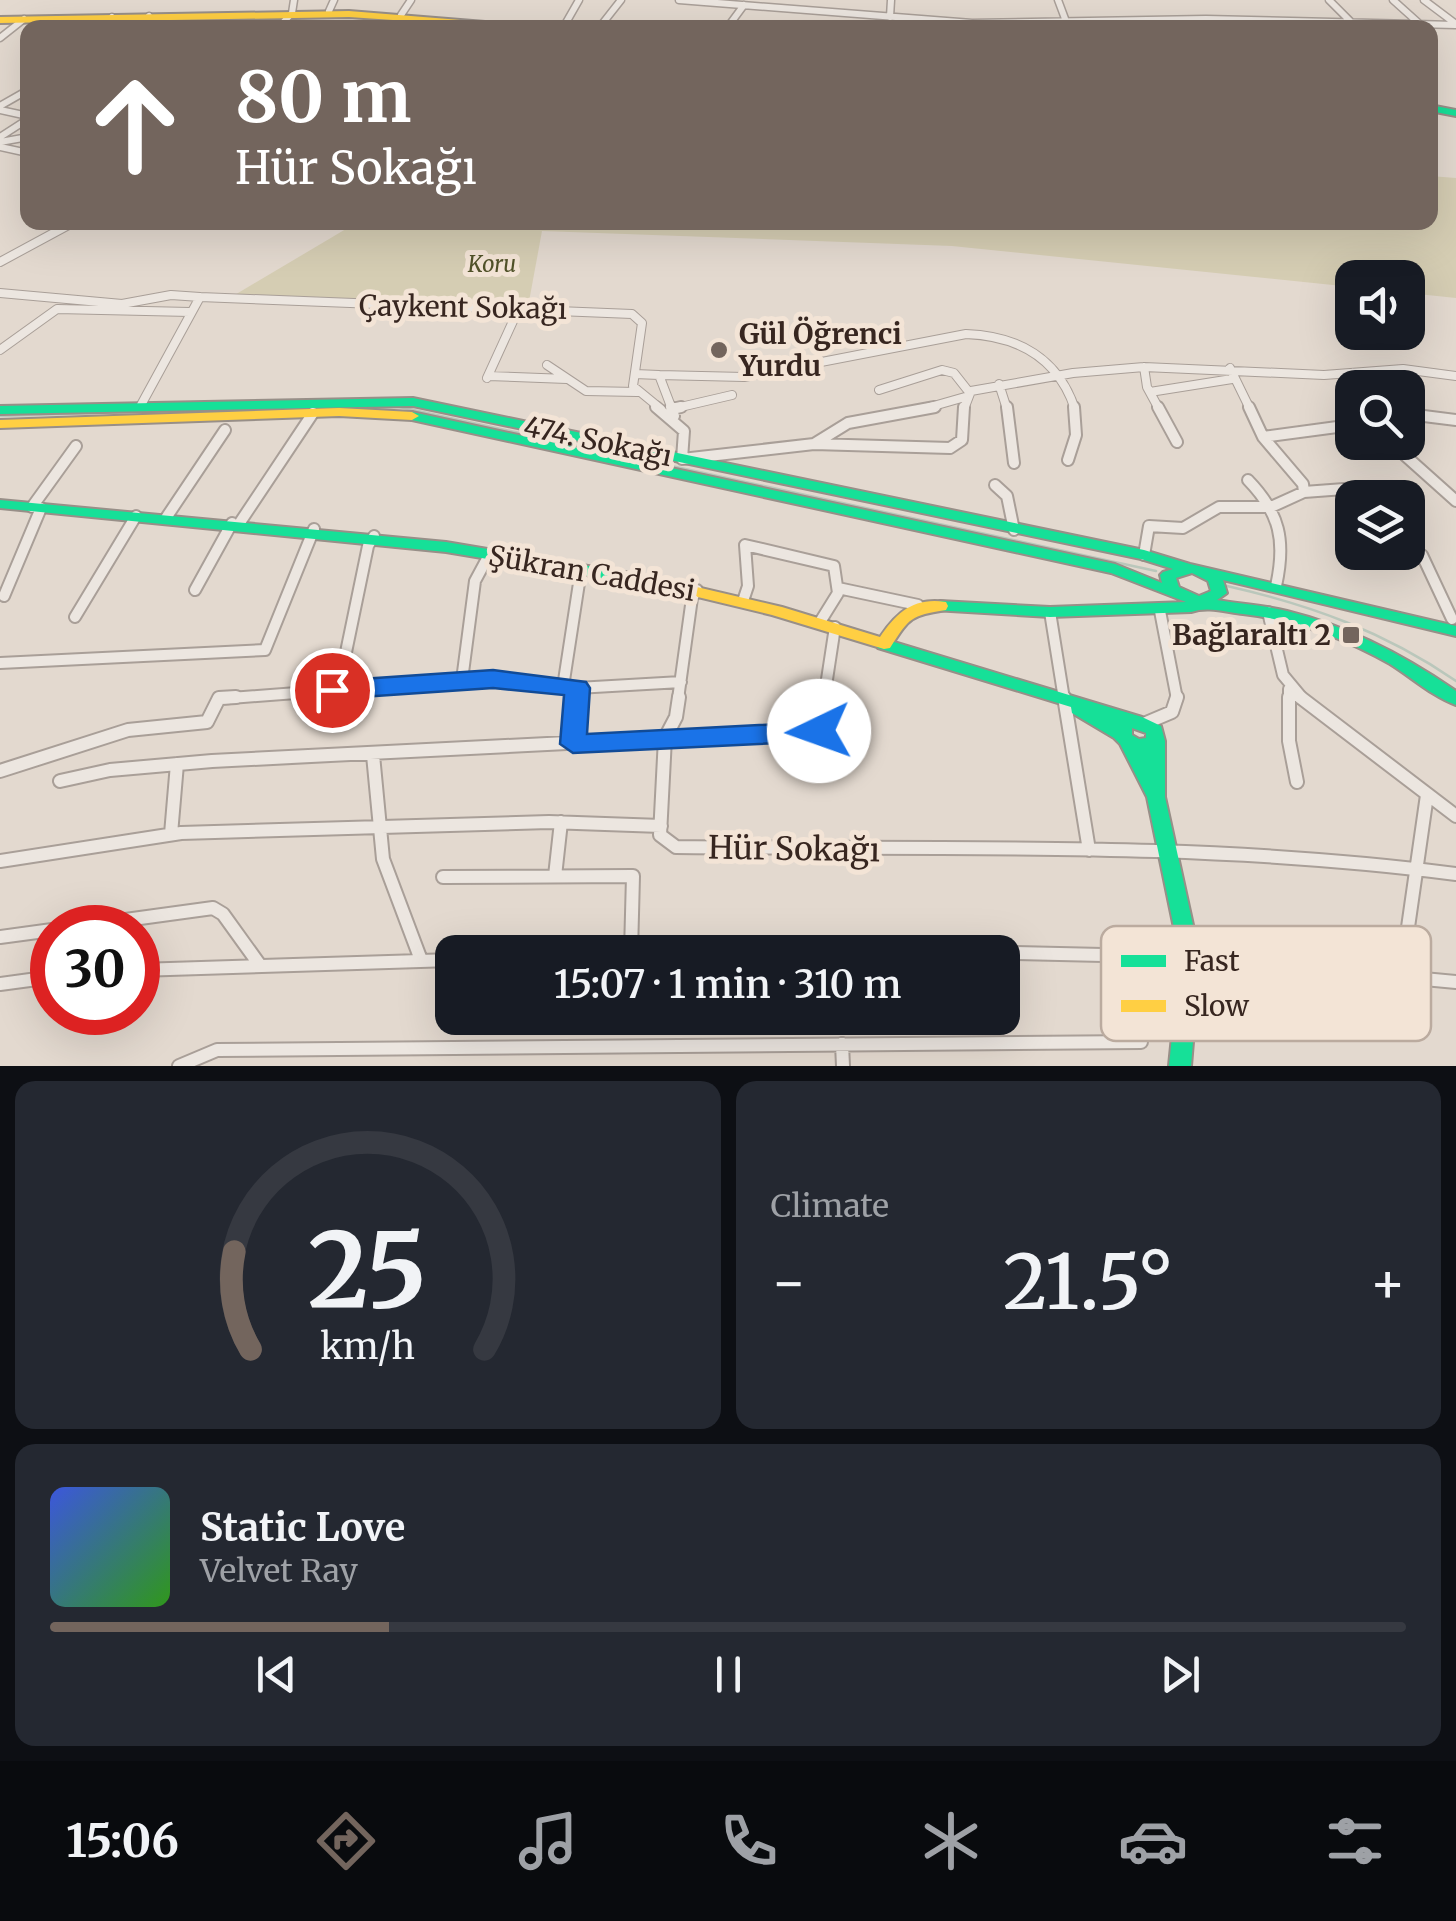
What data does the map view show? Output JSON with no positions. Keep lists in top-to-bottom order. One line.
{"streets":{"street":["Çaykent Sokağı","474. Sokağı","Şükran Caddesi","Hür Sokağı"]},"parks":["Koru"],"places":{"other":["Gül Öğrenci Yurdu"],"transit":["Bağlaraltı 2"]},"legend":["Fast","Slow"],"page":{"turn":["80 m","Hür Sokağı"],"limit":"30","trip":"15:07 · 1 min · 310 m","tile":"Climate","heat":["−","21.5°","+"],"song":["Static Love","Velvet Ray"],"tabs":"15:06","gauge":["25","km/h"]}}
